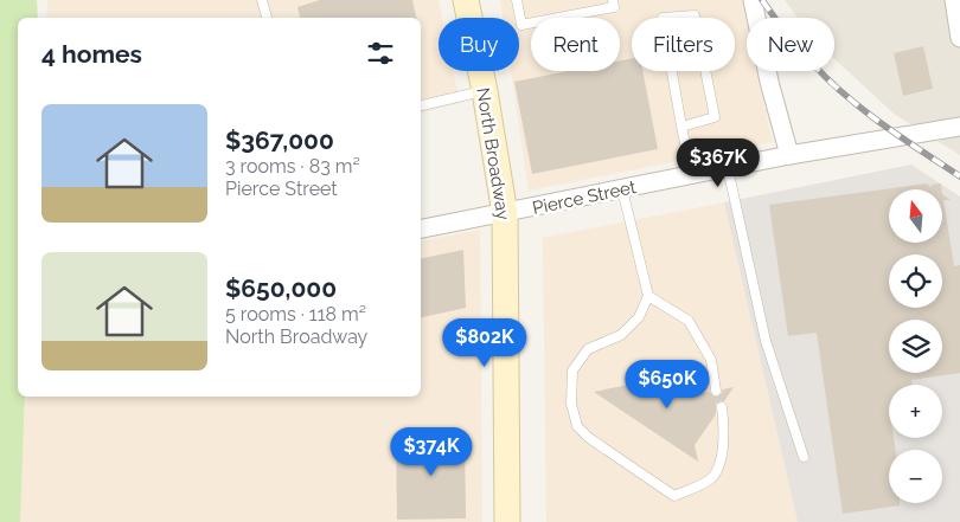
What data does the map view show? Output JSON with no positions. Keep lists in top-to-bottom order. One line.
{"streets":{"main road":["North Broadway"],"street":["Pierce Street"]},"crossings":[["North Broadway","Pierce Street"]],"north":"top","page":{"chip":["Buy","Rent","Filters","New"],"heading":"4 homes","list":[{"name":"$367,000","note":"3 rooms · 83 m² · Pierce Street"},{"name":"$650,000","note":"5 rooms · 118 m² · North Broadway"}],"price":["$367K","$802K","$650K","$374K"],"map_buttons":["+","−"]}}
